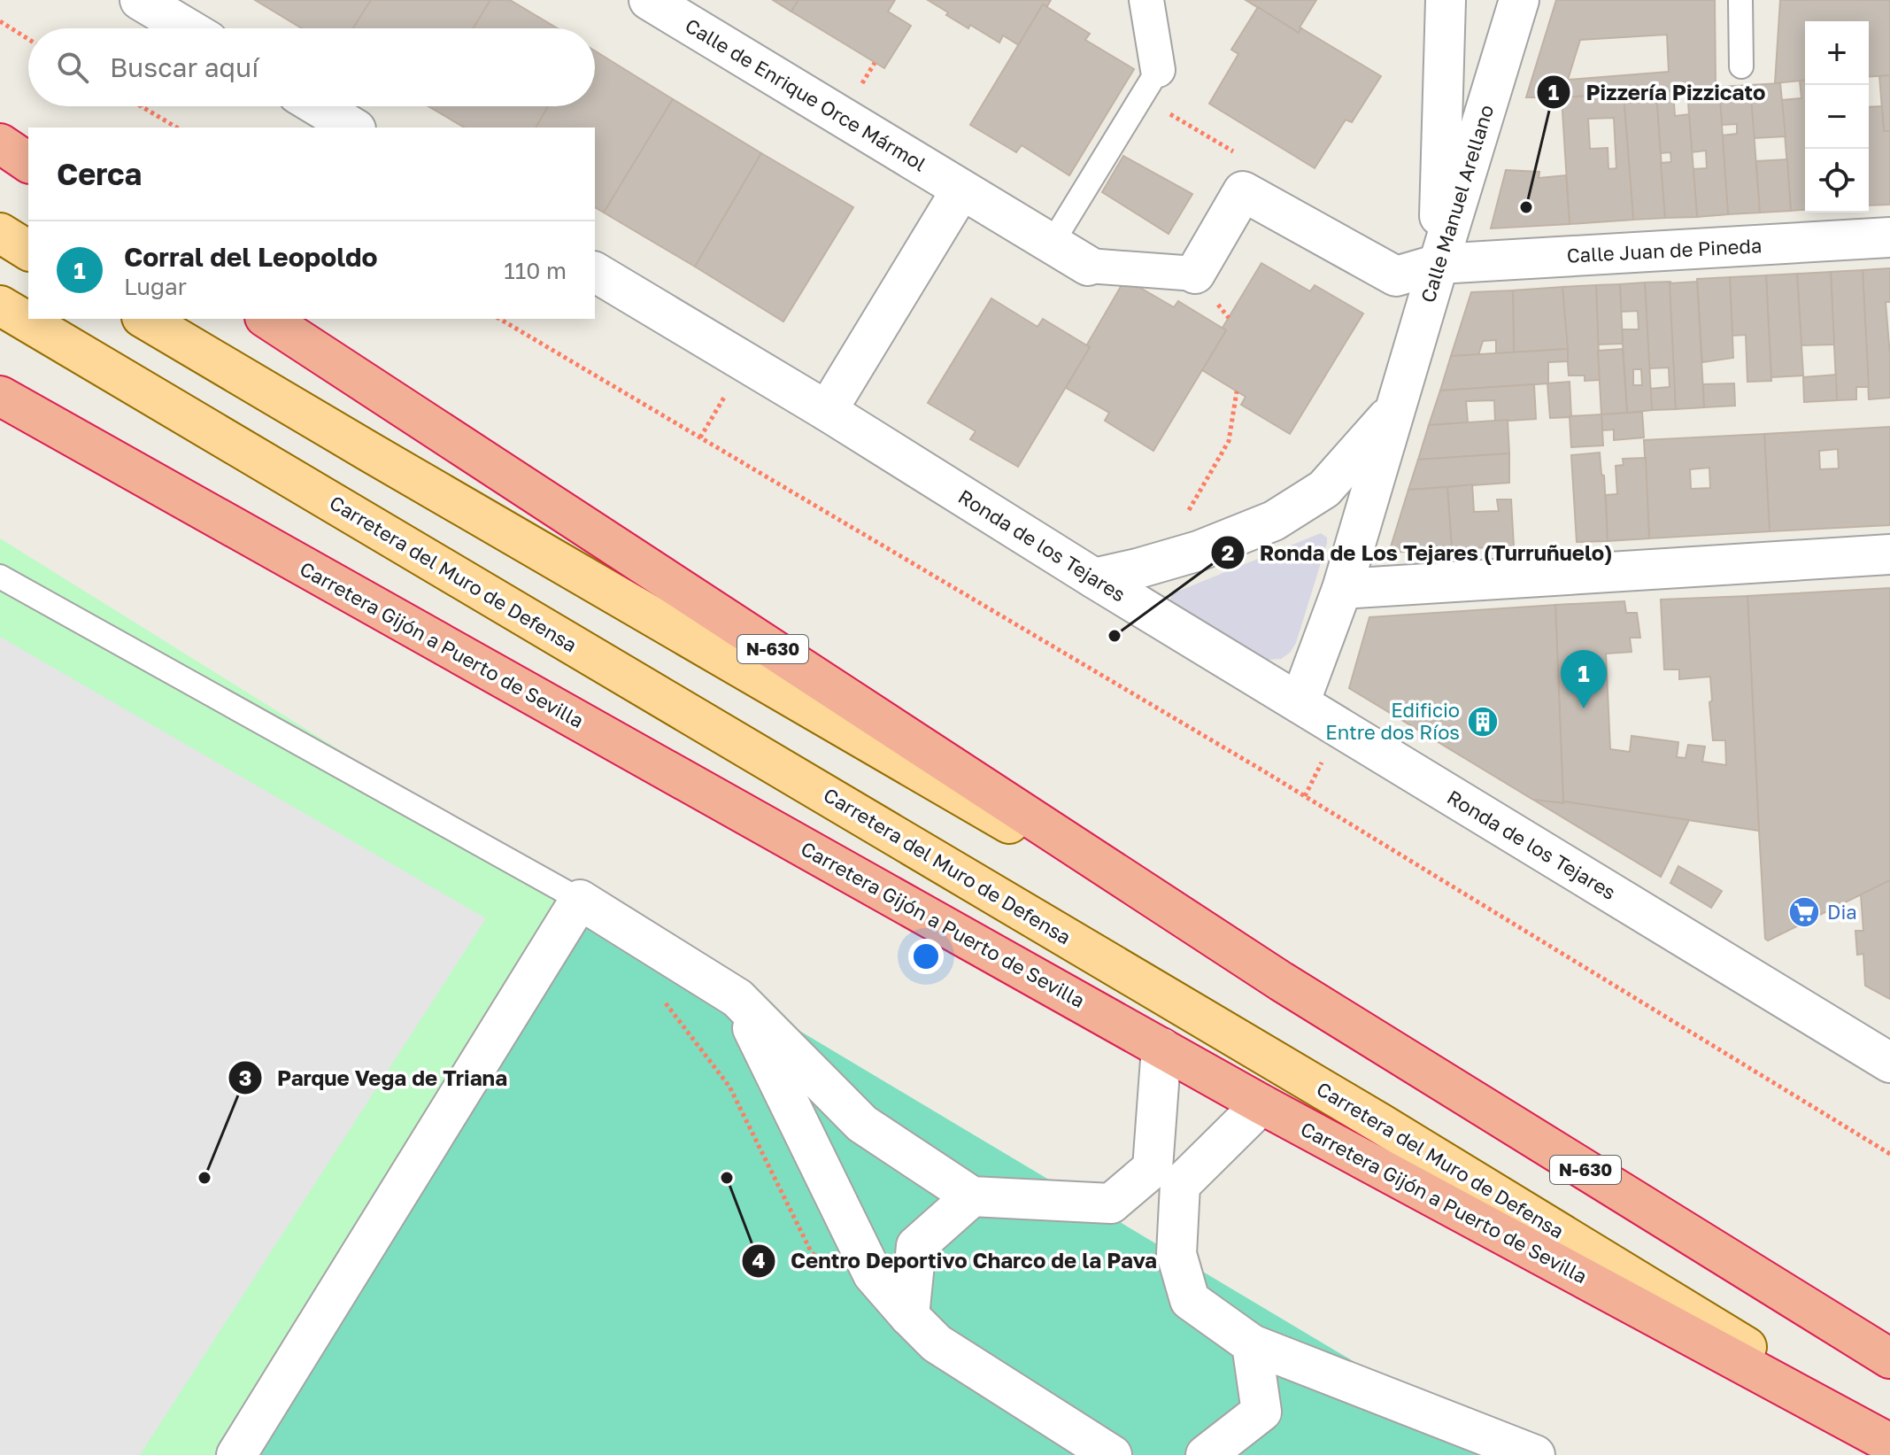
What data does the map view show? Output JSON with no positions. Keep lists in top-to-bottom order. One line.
{"streets":{"highway":["Carretera Gijón a Puerto de Sevilla","N-630"],"main road":["Carretera del Muro de Defensa"],"street":["Calle de Enrique Orce Mármol","Calle Manuel Arellano","Calle Juan de Pineda","Ronda de los Tejares"]},"crossings":[["Calle Manuel Arellano","Calle Juan de Pineda"],["Calle Manuel Arellano","Ronda de los Tejares"]],"places":{"other":["Pizzería Pizzicato","Ronda de Los Tejares (Turruñuelo)","Parque Vega de Triana","Centro Deportivo Charco de la Pava"],"building":["Edificio Entre dos Ríos"],"supermarket":["Dia"]},"page":{"map_buttons":["+","−"],"search":"Buscar aquí","heading":"Cerca","list":[{"mark":"1","name":"Corral del Leopoldo","note":"Lugar","value":"110 m"}],"pins":"1"}}
